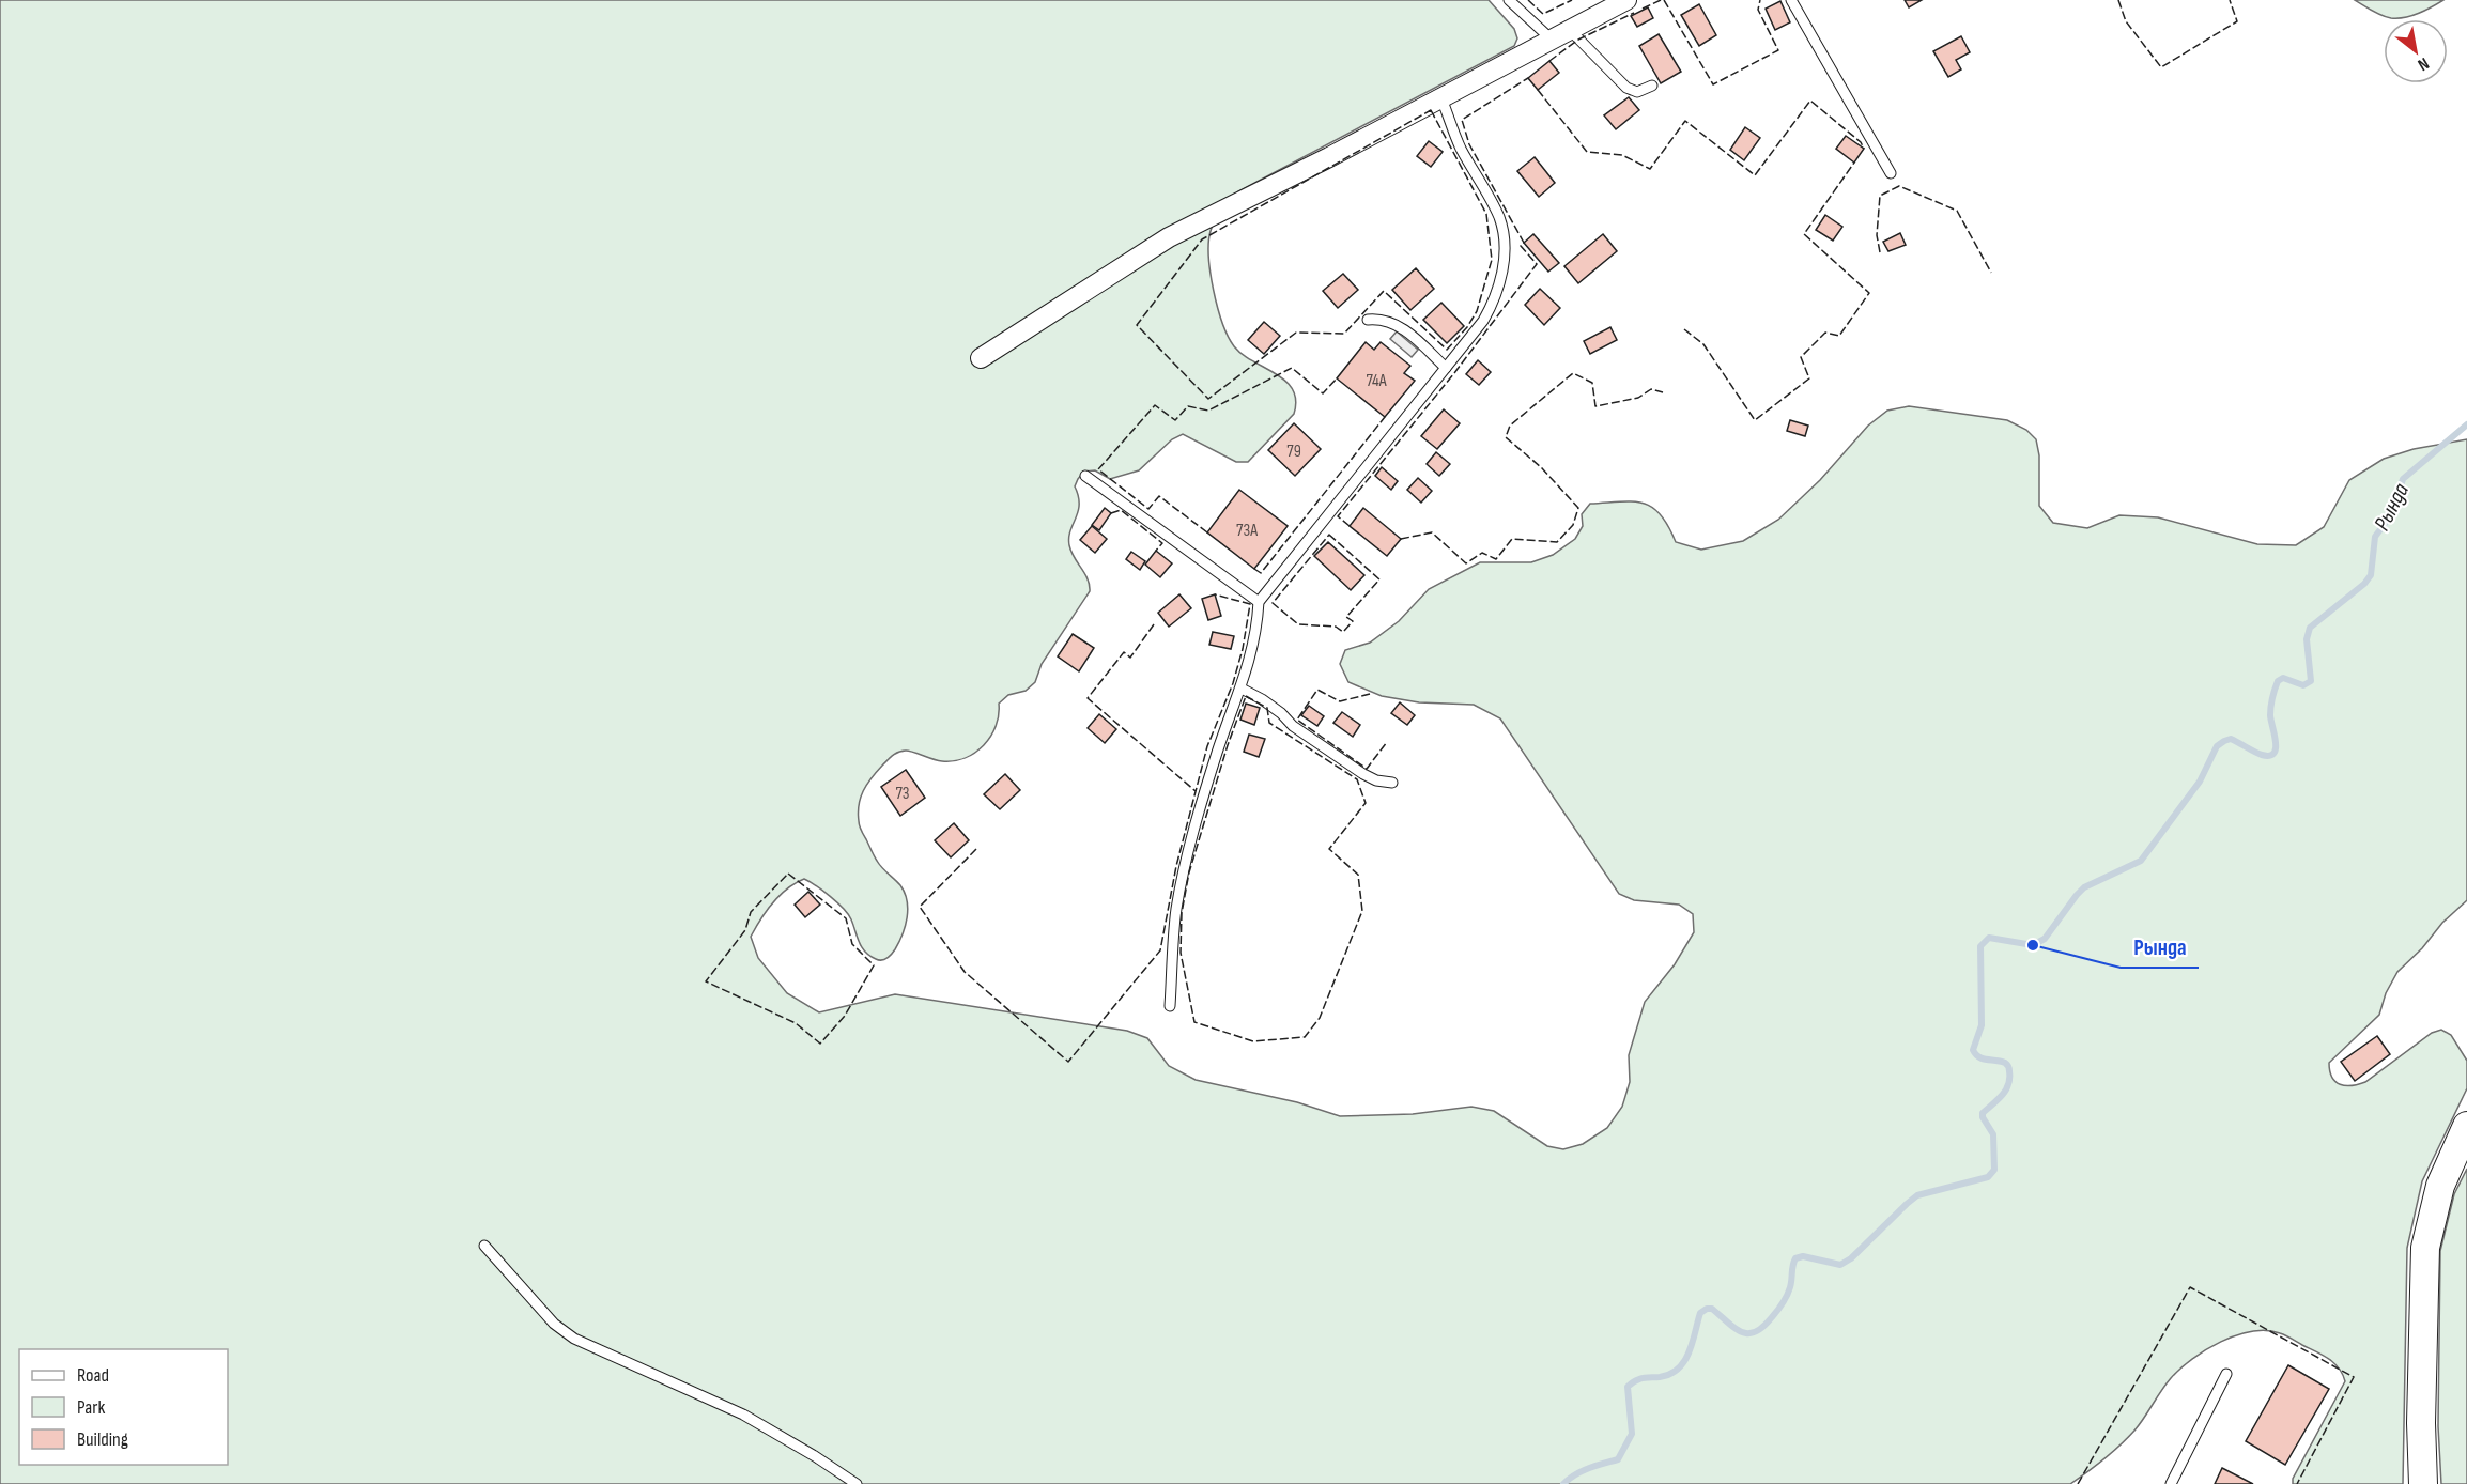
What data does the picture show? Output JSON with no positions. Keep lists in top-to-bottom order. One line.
{"water":["Рында"],"places":["Рында"],"house_numbers":["74А","79","73А","73"],"legend":["Road","Park","Building"],"north":"bottom right"}
